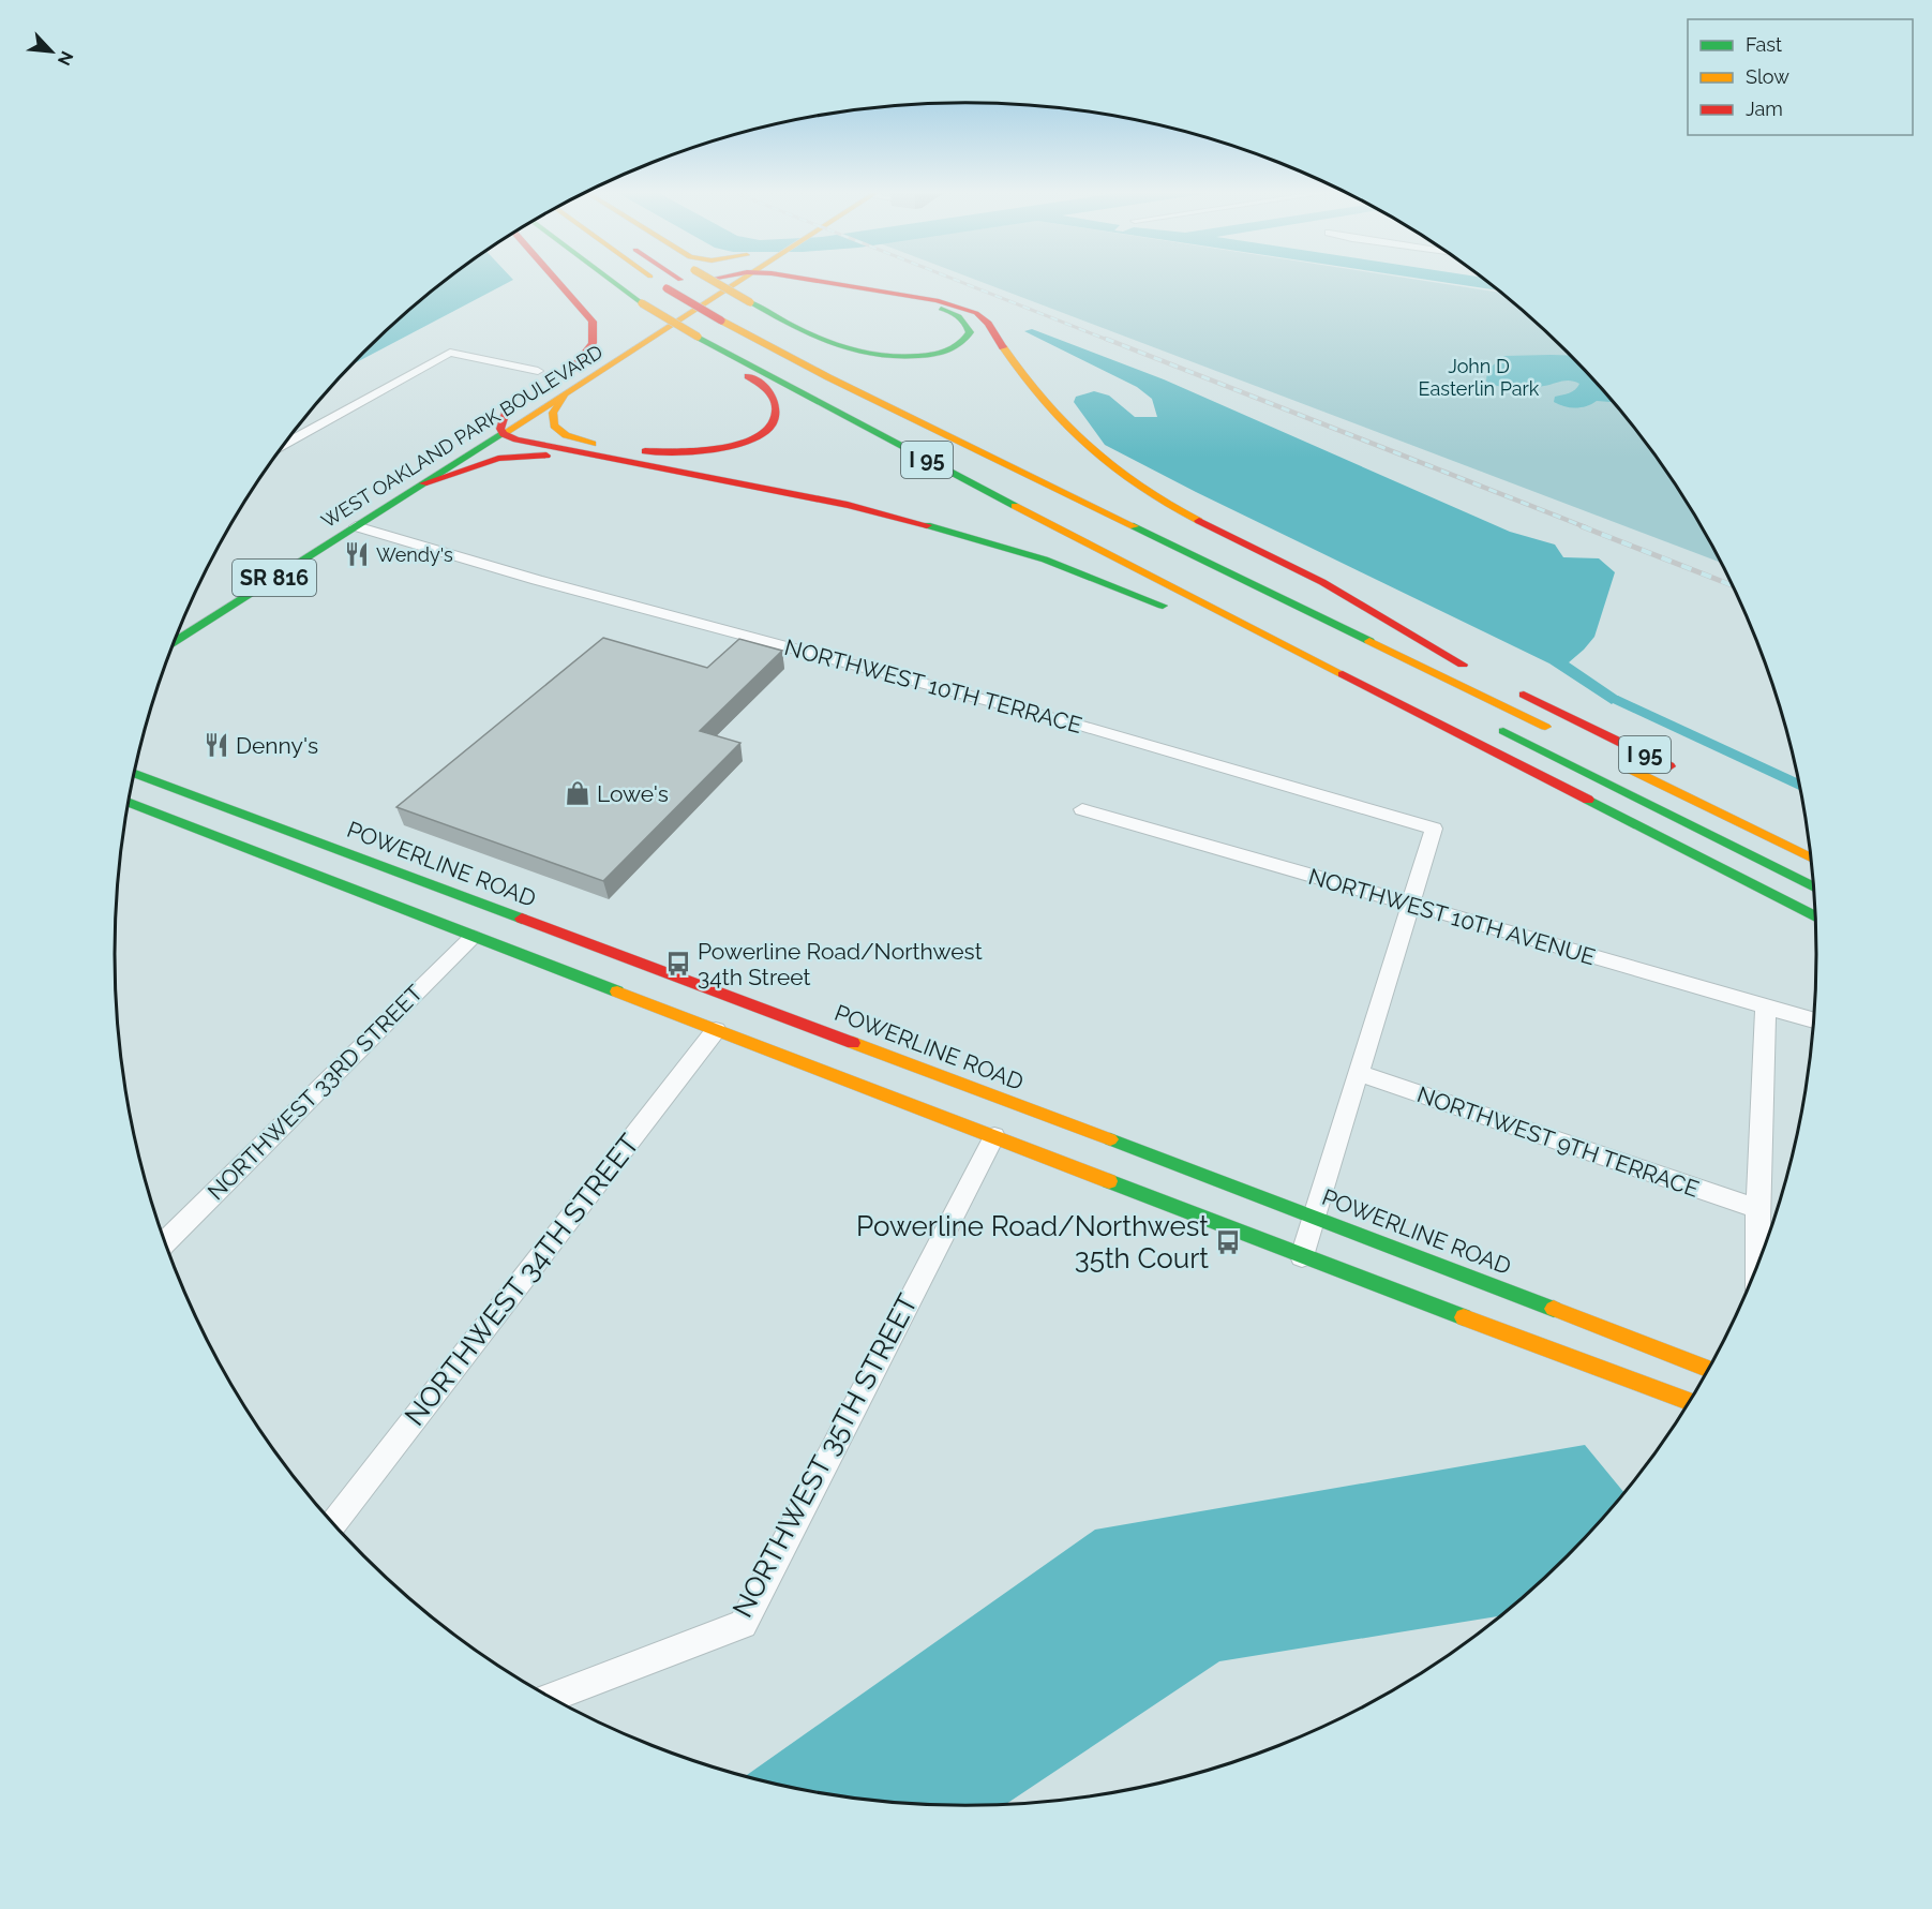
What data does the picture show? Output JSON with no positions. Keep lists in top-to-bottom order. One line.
{"streets":{"main road":["WEST OAKLAND PARK BOULEVARD","I 95","SR 816","POWERLINE ROAD"],"street":["NORTHWEST 10TH TERRACE","NORTHWEST 10TH AVENUE","NORTHWEST 33RD STREET","NORTHWEST 9TH TERRACE","NORTHWEST 34TH STREET","NORTHWEST 35TH STREET"]},"crossings":[["WEST OAKLAND PARK BOULEVARD","NORTHWEST 10TH TERRACE"],["NORTHWEST 10TH TERRACE","NORTHWEST 10TH AVENUE"]],"parks":["John D Easterlin Park"],"places":{"restaurant":["Wendy's","Denny's"],"shop":["Lowe's"],"bus stop":["Powerline Road/Northwest 34th Street","Powerline Road/Northwest 35th Court"]},"legend":["Fast","Slow","Jam"],"north":"bottom right"}
